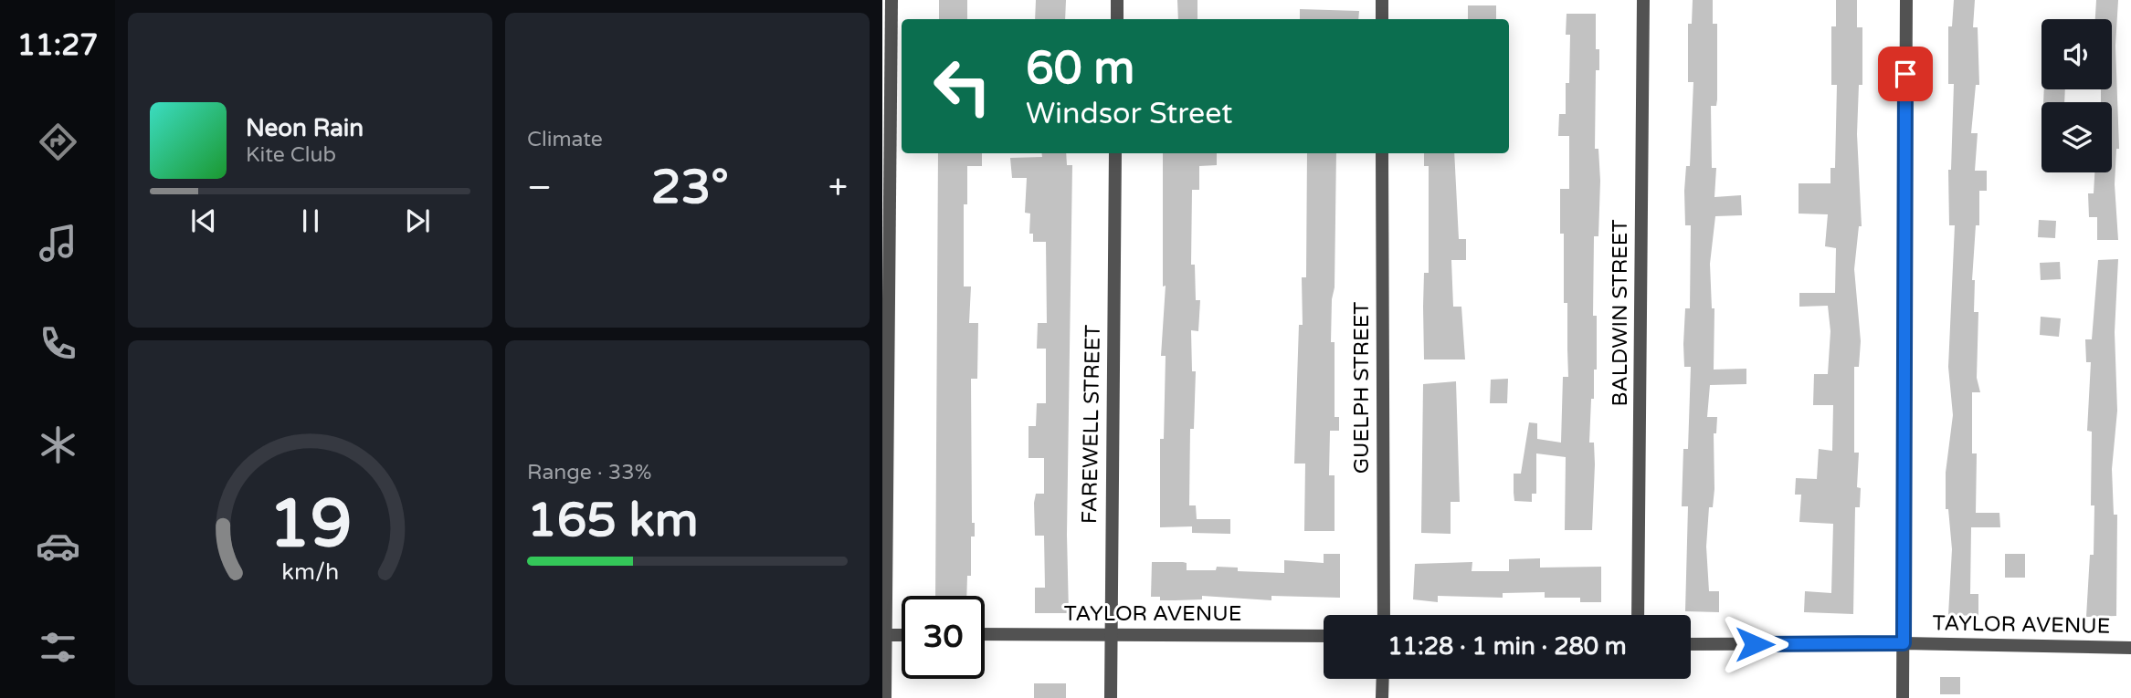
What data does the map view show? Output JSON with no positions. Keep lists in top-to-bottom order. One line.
{"streets":{"street":["BALDWIN STREET","GUELPH STREET","FAREWELL STREET","TAYLOR AVENUE"]},"crossings":[["FAREWELL STREET","TAYLOR AVENUE"]],"page":{"tabs":"11:27","tile":["Climate",["Range · 33%","165 km"]],"turn":["60 m","Windsor Street"],"song":["Neon Rain","Kite Club"],"heat":["−","23°","+"],"limit":"30","trip":"11:28 · 1 min · 280 m","gauge":["19","km/h"]}}
